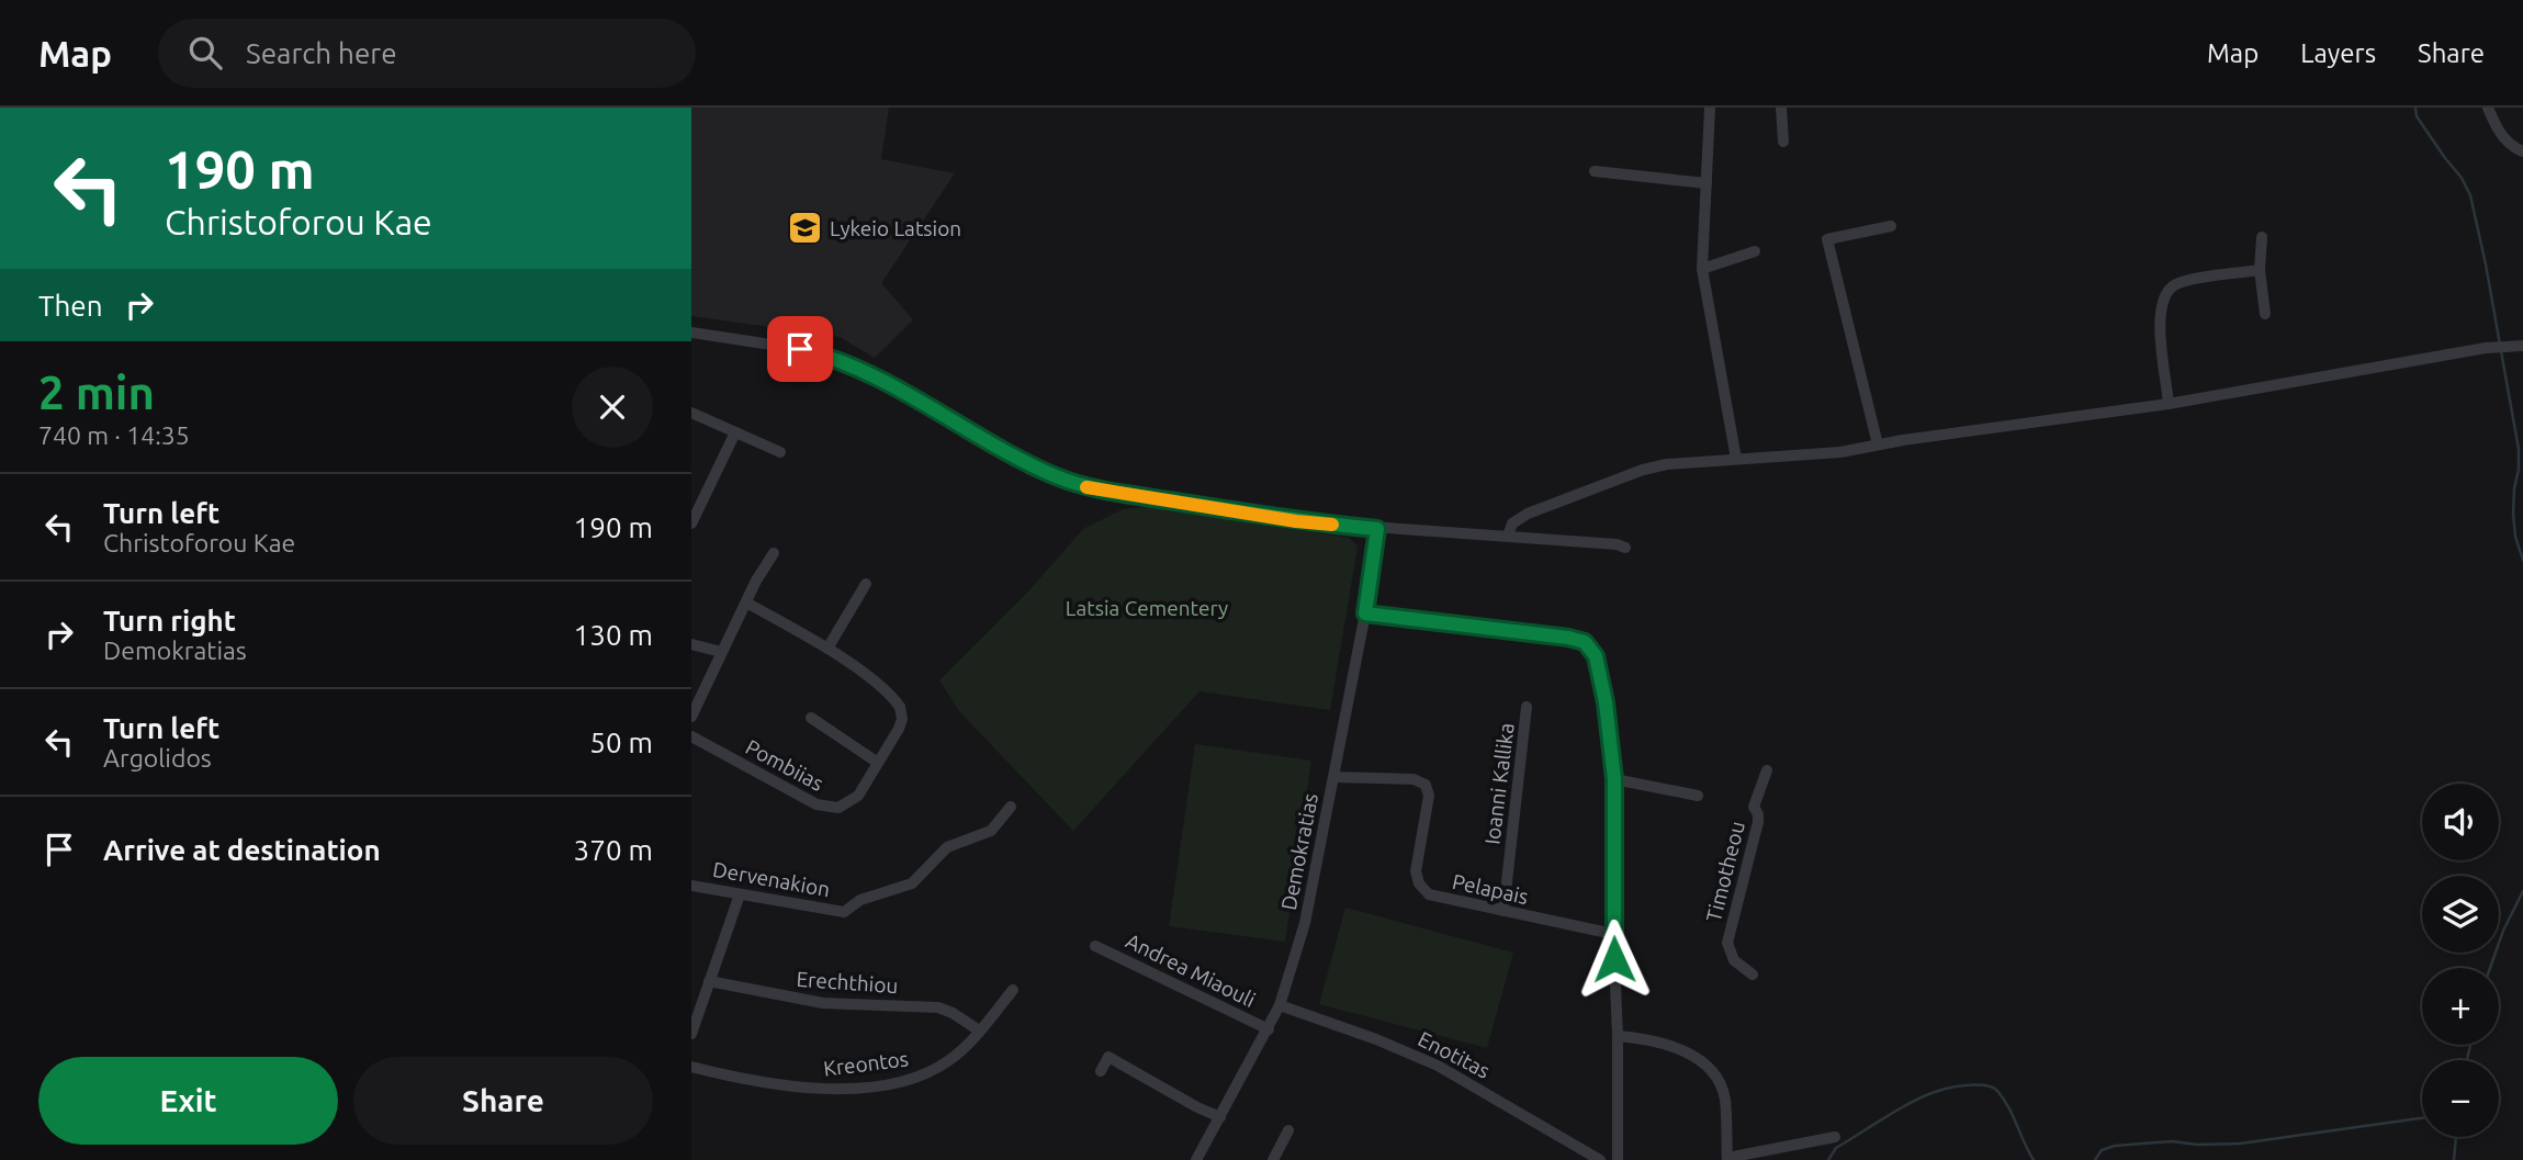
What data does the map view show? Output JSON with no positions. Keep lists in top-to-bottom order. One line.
{"streets":{"street":["Pombiias","Ioanni Kallika","Demokratias","Timotheou","Dervenakion","Pelapais","Andrea Miaouli","Erechthiou","Enotitas","Kreontos"]},"crossings":[["Ioanni Kallika","Pelapais"],["Demokratias","Pelapais"],["Demokratias","Andrea Miaouli"],["Demokratias","Enotitas"],["Erechthiou","Kreontos"]],"parks":["Latsia Cementery"],"places":{"school or university":["Lykeio Latsion"]},"page":{"header":"Map","search":"Search here","nav":["Map","Layers","Share"],"turn":["190 m","Christoforou Kae"],"then":"Then","heading":["2 min","740 m · 14:35"],"list":[{"name":"Turn left","note":"Christoforou Kae","value":"190 m"},{"name":"Turn right","note":"Demokratias","value":"130 m"},{"name":"Turn left","note":"Argolidos","value":"50 m"},{"name":"Arrive at destination","value":"370 m"}],"map_buttons":["+","−"],"buttons":["Exit","Share"]}}
